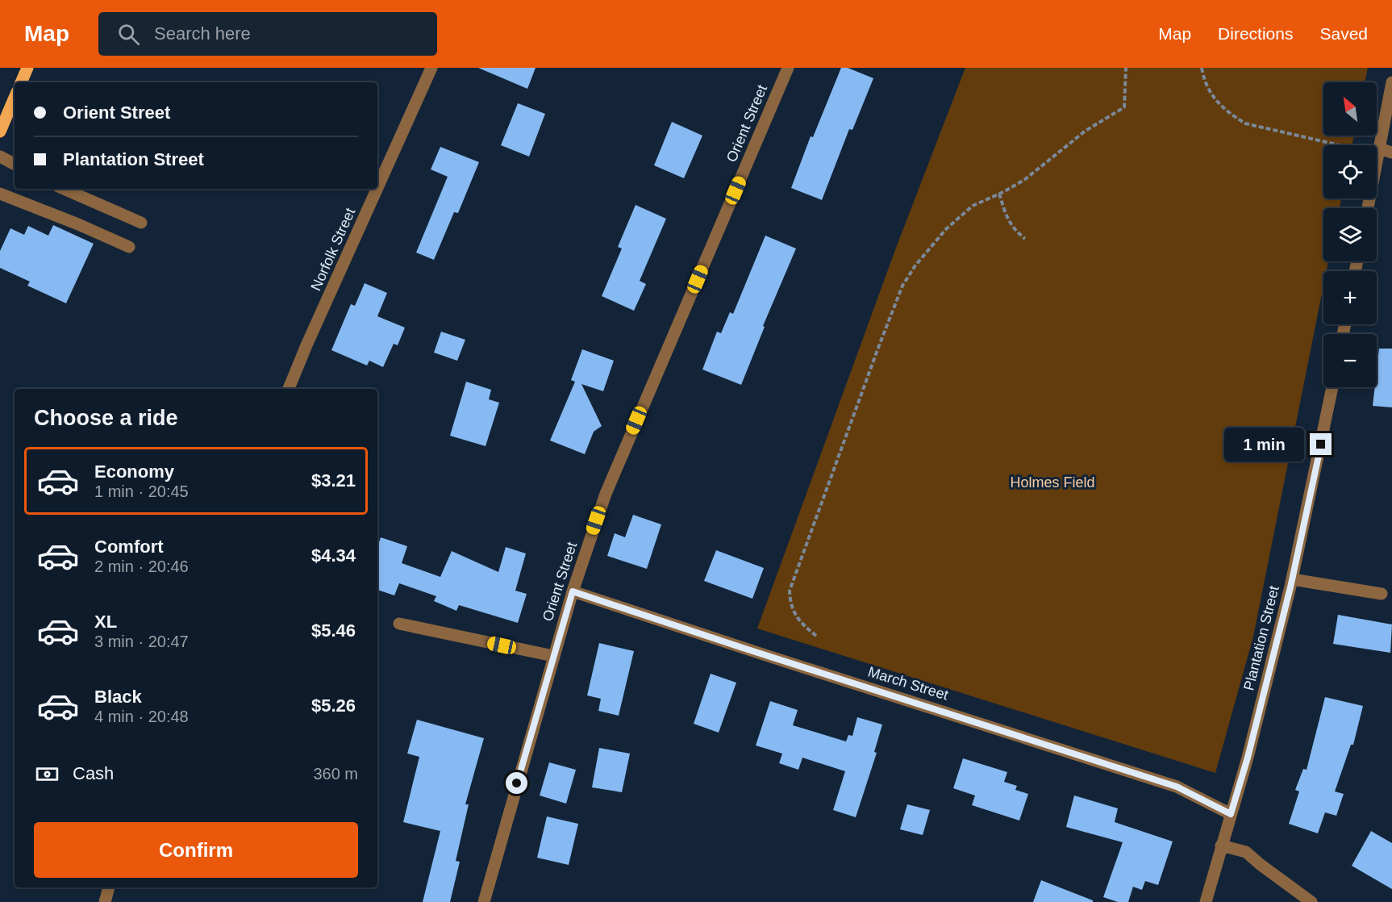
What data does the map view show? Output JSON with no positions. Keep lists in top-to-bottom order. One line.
{"streets":{"street":["Orient Street","Norfolk Street","Plantation Street","March Street"]},"crossings":[["Orient Street","March Street"],["Plantation Street","March Street"]],"parks":["Holmes Field"],"north":"top left","page":{"header":"Map","search":"Search here","nav":["Map","Directions","Saved"],"map_buttons":["+","−"],"banner":["Orient Street","Plantation Street"],"heading":"Choose a ride","bubble":"1 min","list":[{"name":"Economy","note":"1 min · 20:45","value":"$3.21"},{"name":"Comfort","note":"2 min · 20:46","value":"$4.34"},{"name":"XL","note":"3 min · 20:47","value":"$5.46"},{"name":"Black","note":"4 min · 20:48","value":"$5.26"}],"pay":["Cash","360 m"],"buttons":"Confirm"}}
